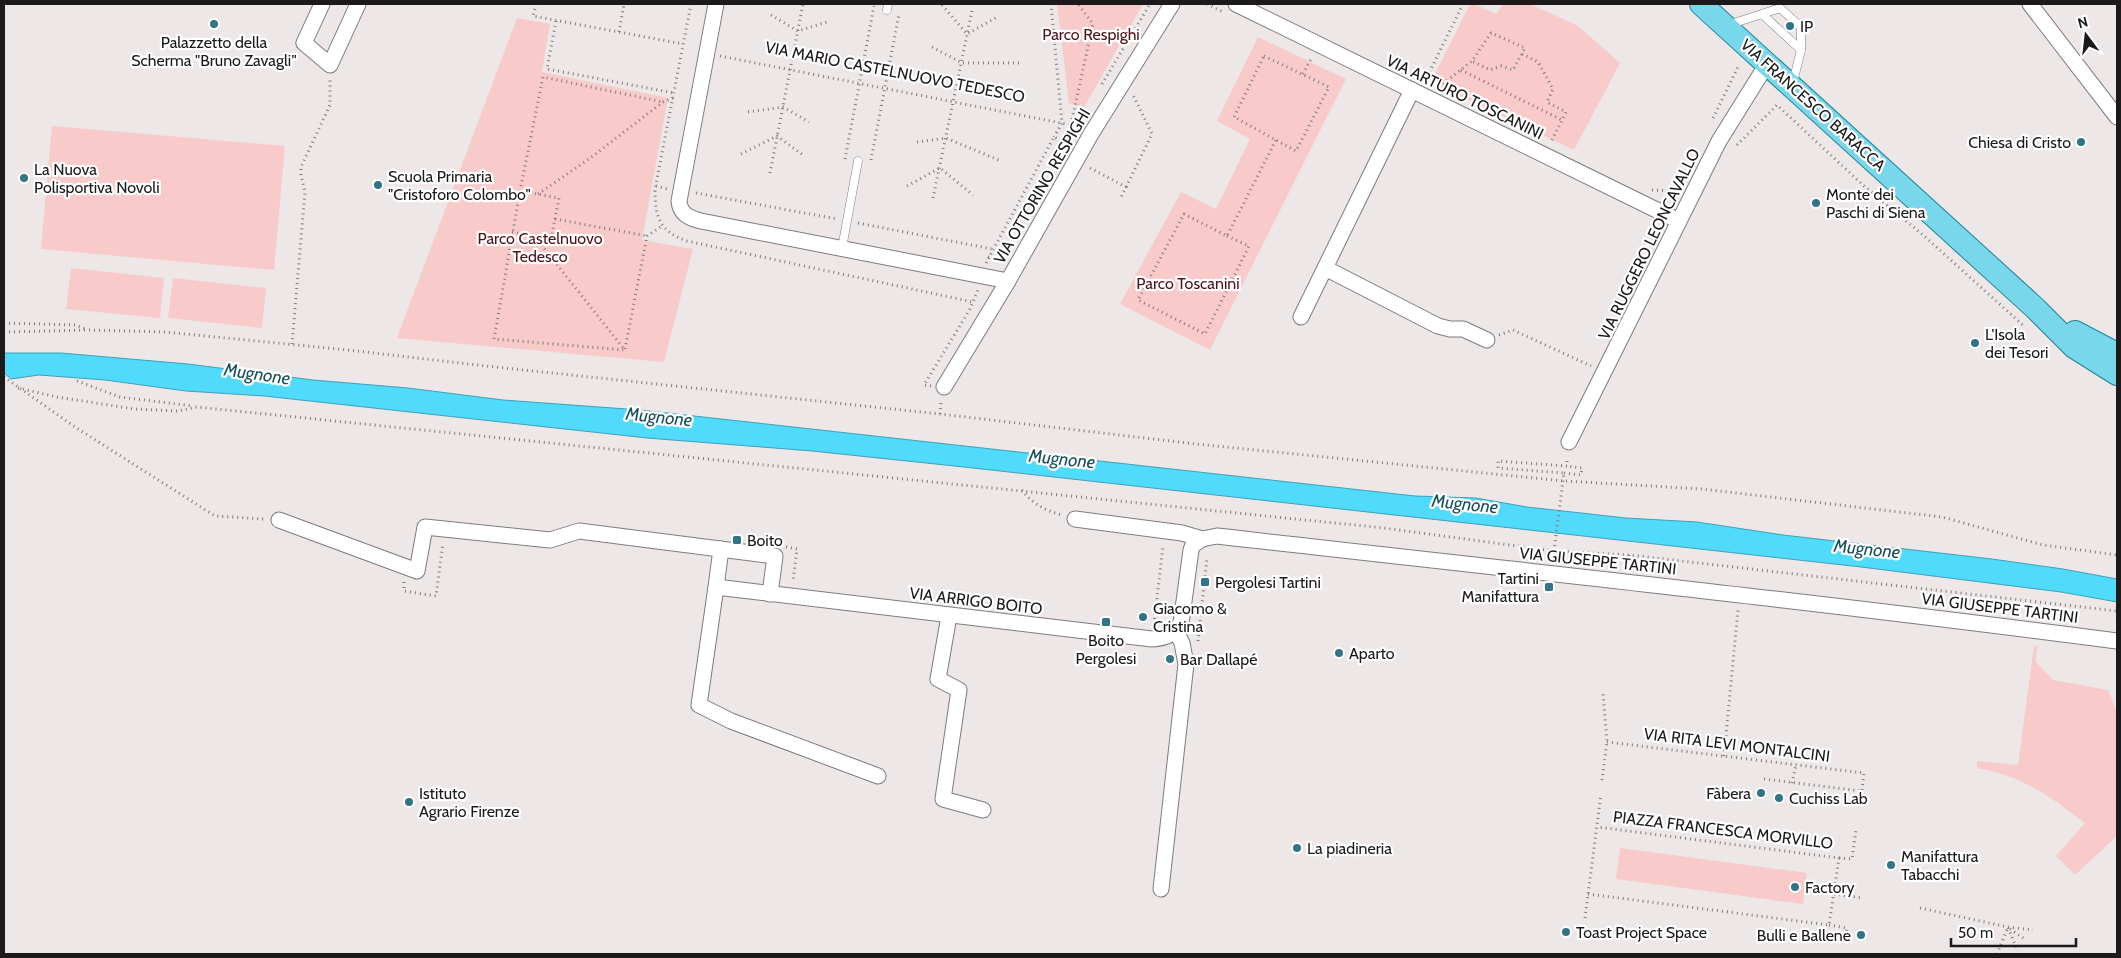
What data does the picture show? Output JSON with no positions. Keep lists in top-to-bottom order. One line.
{"streets":{"main road":["VIA FRANCESCO BARACCA"],"street":["VIA ARTURO TOSCANINI","VIA OTTORINO RESPIGHI","VIA RUGGERO LEONCAVALLO","VIA GIUSEPPE TARTINI","VIA ARRIGO BOITO"],"path":["VIA MARIO CASTELNUOVO TEDESCO","VIA RITA LEVI MONTALCINI","PIAZZA FRANCESCA MORVILLO"]},"crossings":[["VIA ARTURO TOSCANINI","VIA RUGGERO LEONCAVALLO"],["VIA FRANCESCO BARACCA","VIA RUGGERO LEONCAVALLO"]],"water":["Mugnone"],"parks":["Parco Respighi","Parco Castelnuovo Tedesco","Parco Toscanini"],"places":{"other":["Palazzetto della Scherma \"Bruno Zavagli\"","IP","Chiesa di Cristo","La Nuova Polisportiva Novoli","Scuola Primaria \"Cristoforo Colombo\"","Monte dei Paschi di Siena","L'Isola dei Tesori","Giacomo & Cristina","Aparto","Bar Dallapé","Fàbera","Cuchiss Lab","Istituto Agrario Firenze","La piadineria","Manifattura Tabacchi","Factory","Toast Project Space","Bulli e Ballene"],"transit":["Boito","Pergolesi Tartini","Tartini Manifattura","Boito Pergolesi"]},"scale_bar":"50 m","north":"top"}
